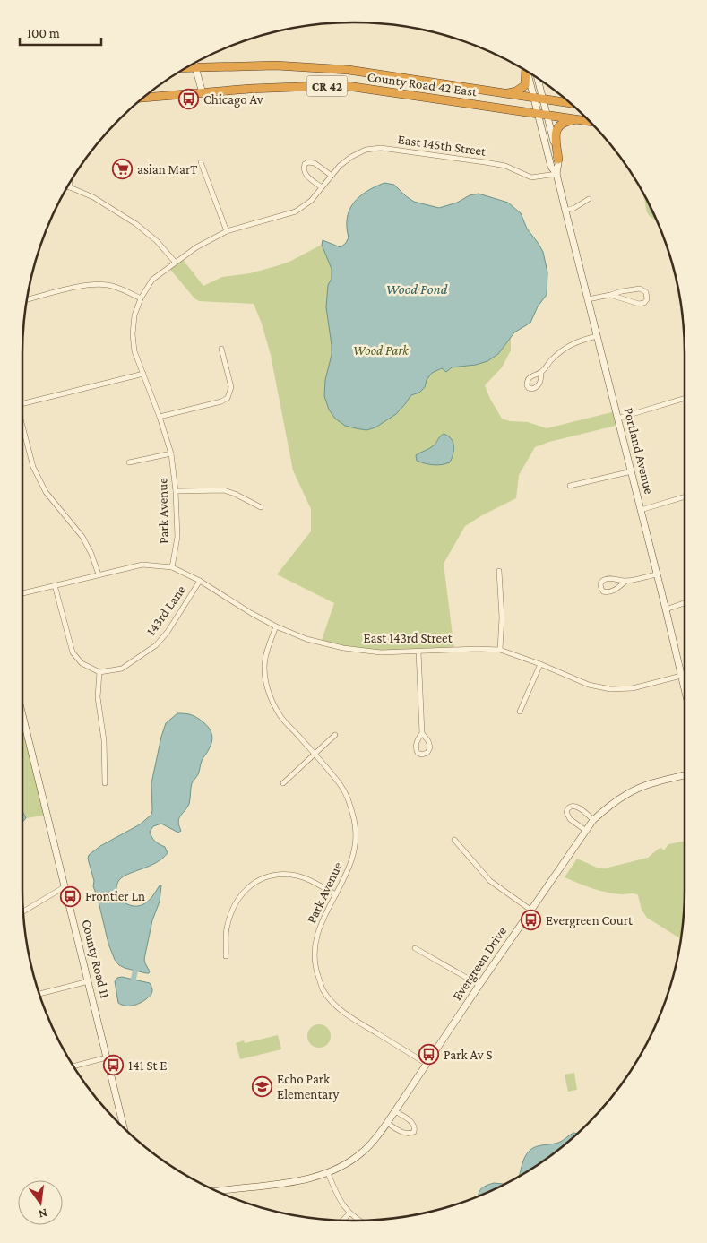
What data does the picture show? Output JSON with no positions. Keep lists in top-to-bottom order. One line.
{"streets":{"highway":["County Road 42 East","CR 42"],"street":["East 145th Street","Portland Avenue","Park Avenue","143rd Lane","East 143rd Street","County Road 11","Evergreen Drive"]},"crossings":[["County Road 42 East","Portland Avenue"],["East 145th Street","Portland Avenue"],["Portland Avenue","East 143rd Street"],["Park Avenue","East 143rd Street"],["Park Avenue","Evergreen Drive"],["143rd Lane","East 143rd Street"]],"water":["Wood Pond"],"parks":["Wood Park"],"places":{"bus stop":["Chicago Av","Frontier Ln","Evergreen Court","Park Av S","141 St E"],"supermarket":["asian MarT"],"school or university":["Echo Park Elementary"]},"scale_bar":"100 m","north":"bottom"}
